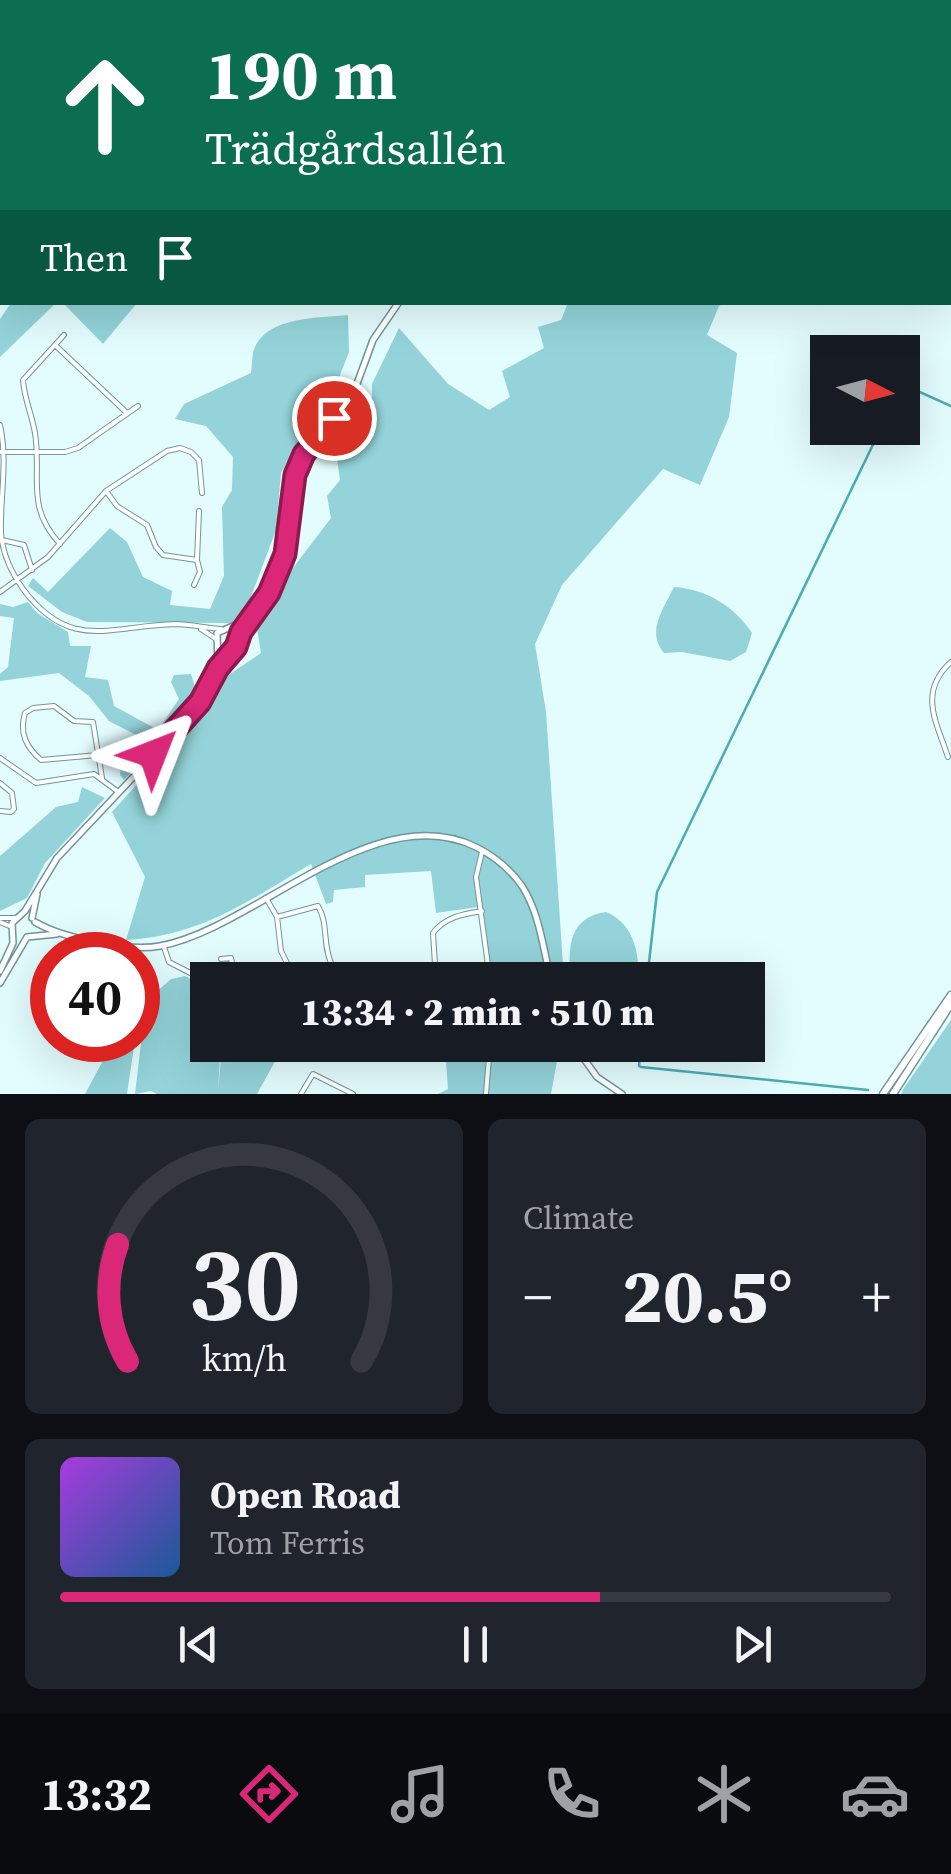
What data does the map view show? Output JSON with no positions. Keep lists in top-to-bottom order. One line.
{"north":"right","page":{"turn":["190 m","Trädgårdsallén"],"then":"Then","limit":"40","trip":"13:34 · 2 min · 510 m","tile":"Climate","heat":["−","20.5°","+"],"song":["Open Road","Tom Ferris"],"tabs":"13:32","gauge":["30","km/h"]}}
